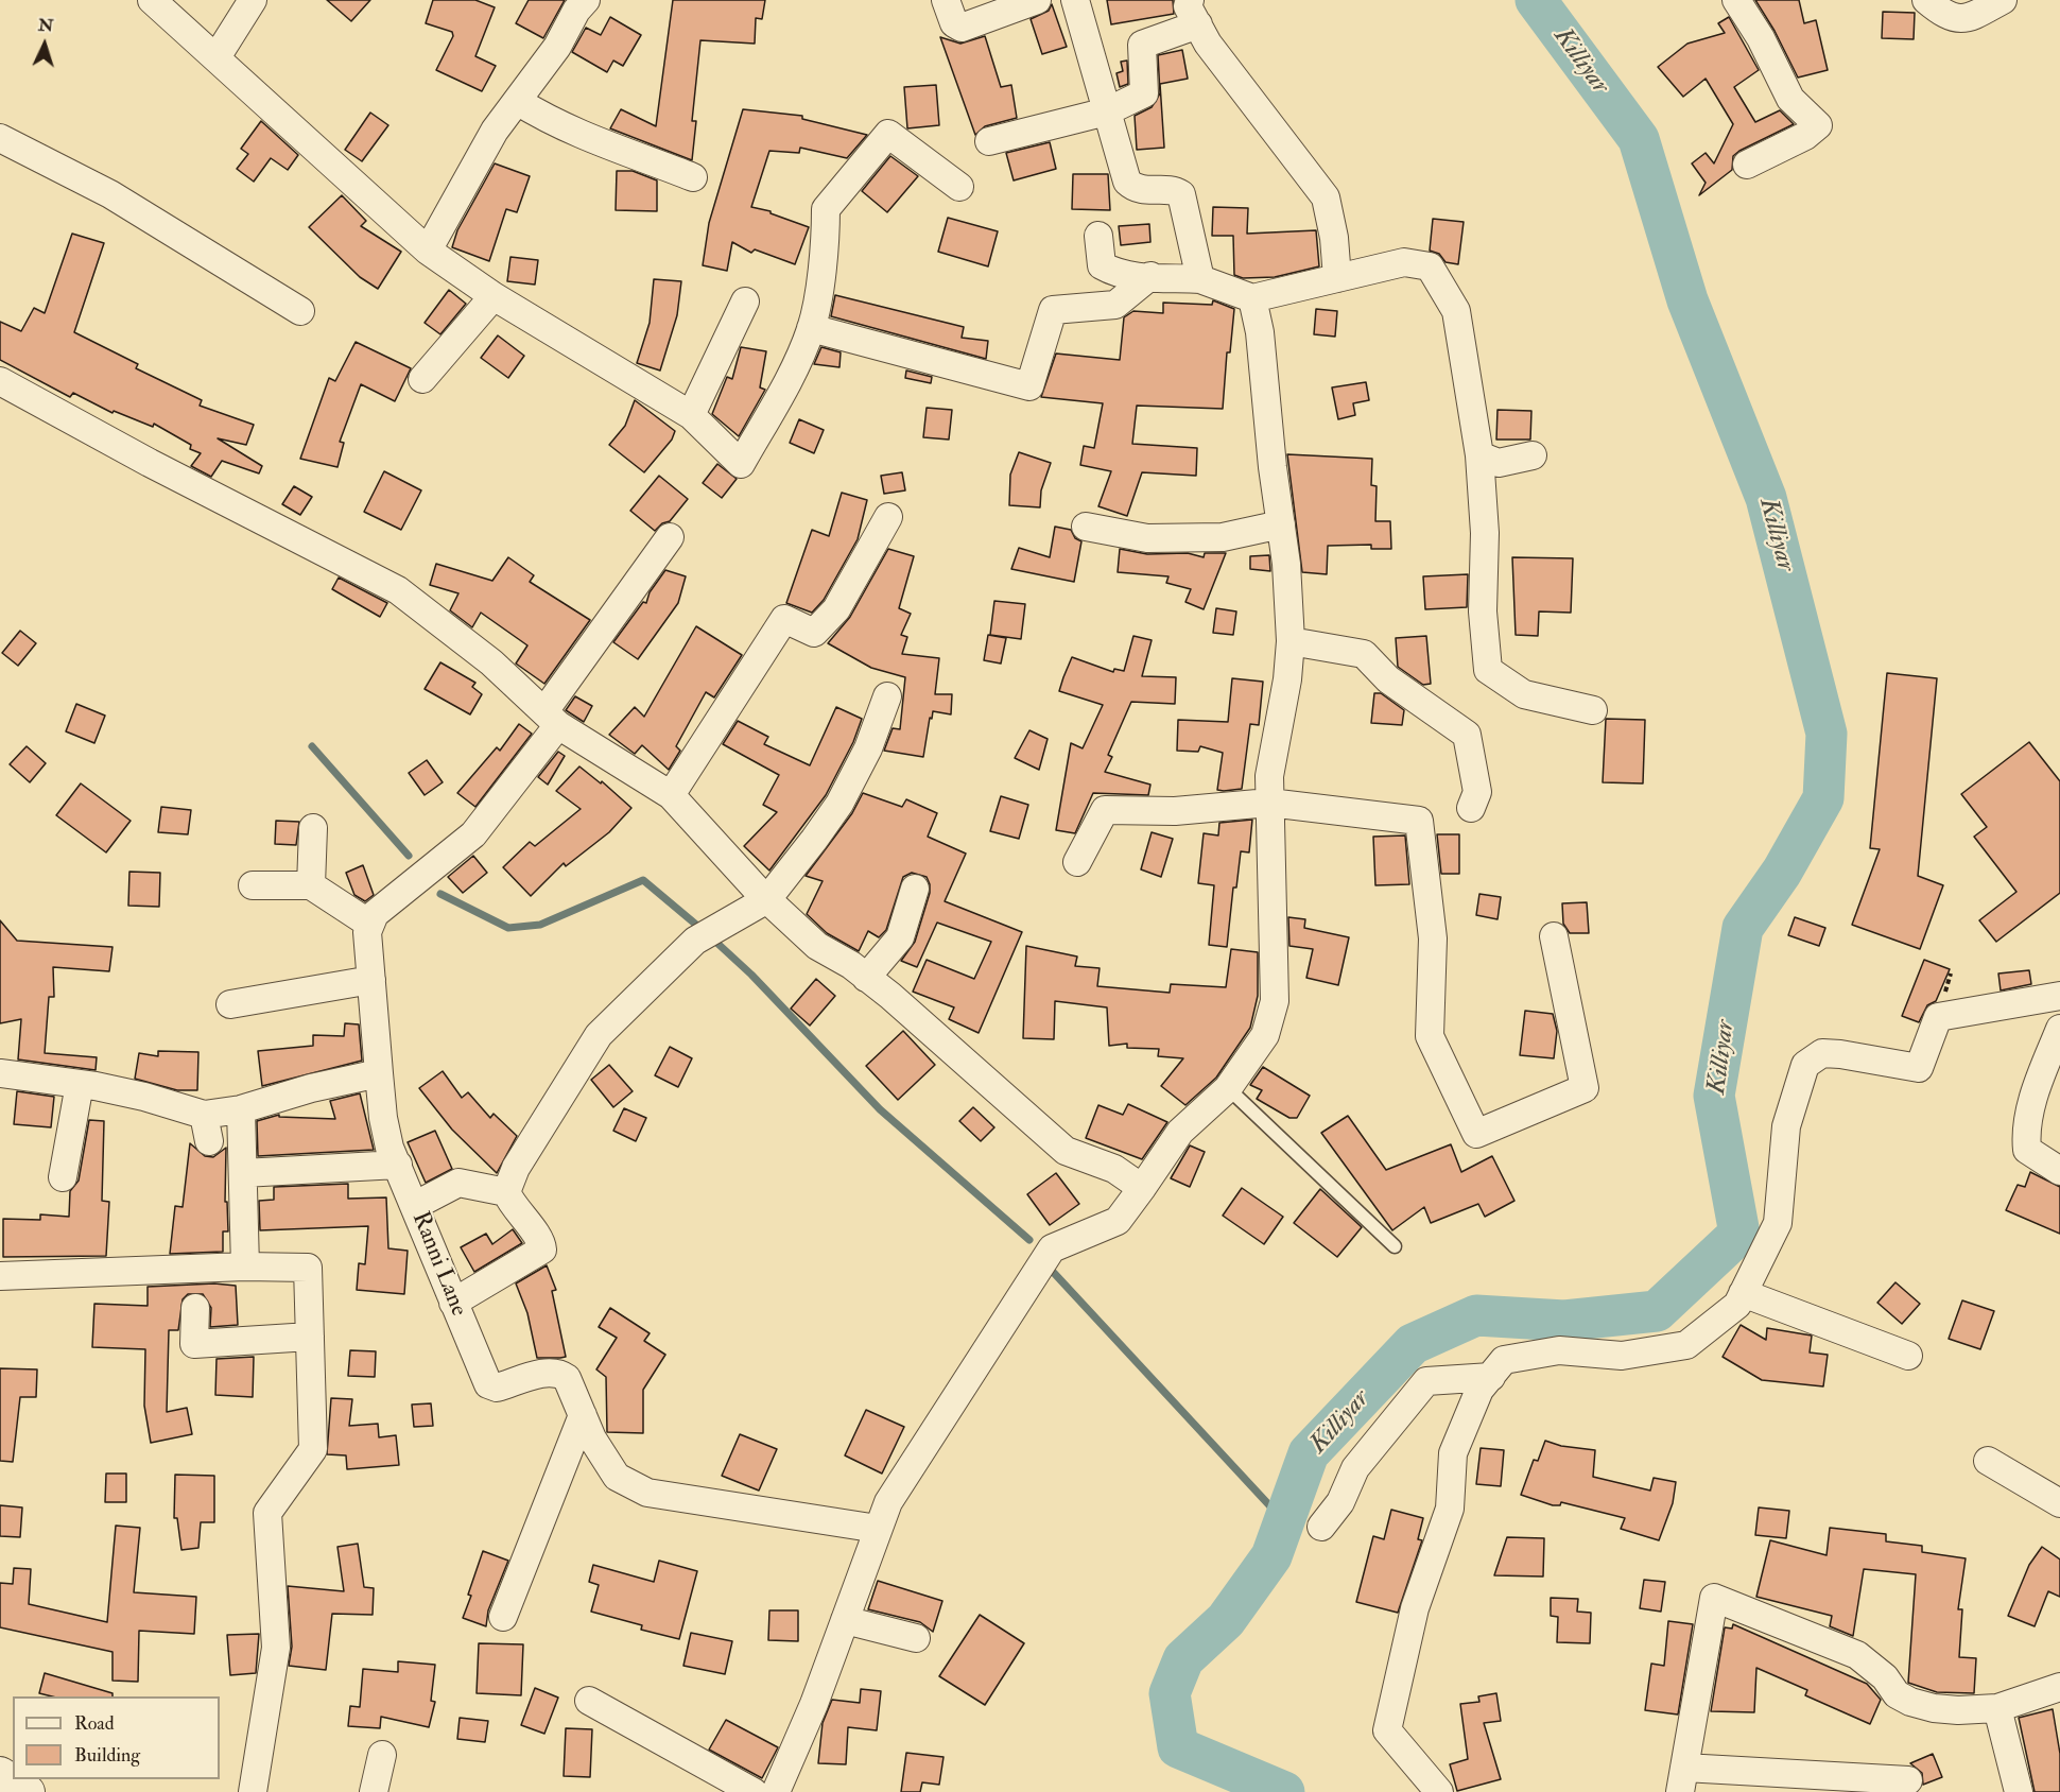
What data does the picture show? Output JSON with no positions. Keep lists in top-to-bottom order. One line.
{"streets":{"street":["Ranni Lane"]},"water":["Killiyar"],"legend":["Road","Building"],"north":"top"}
